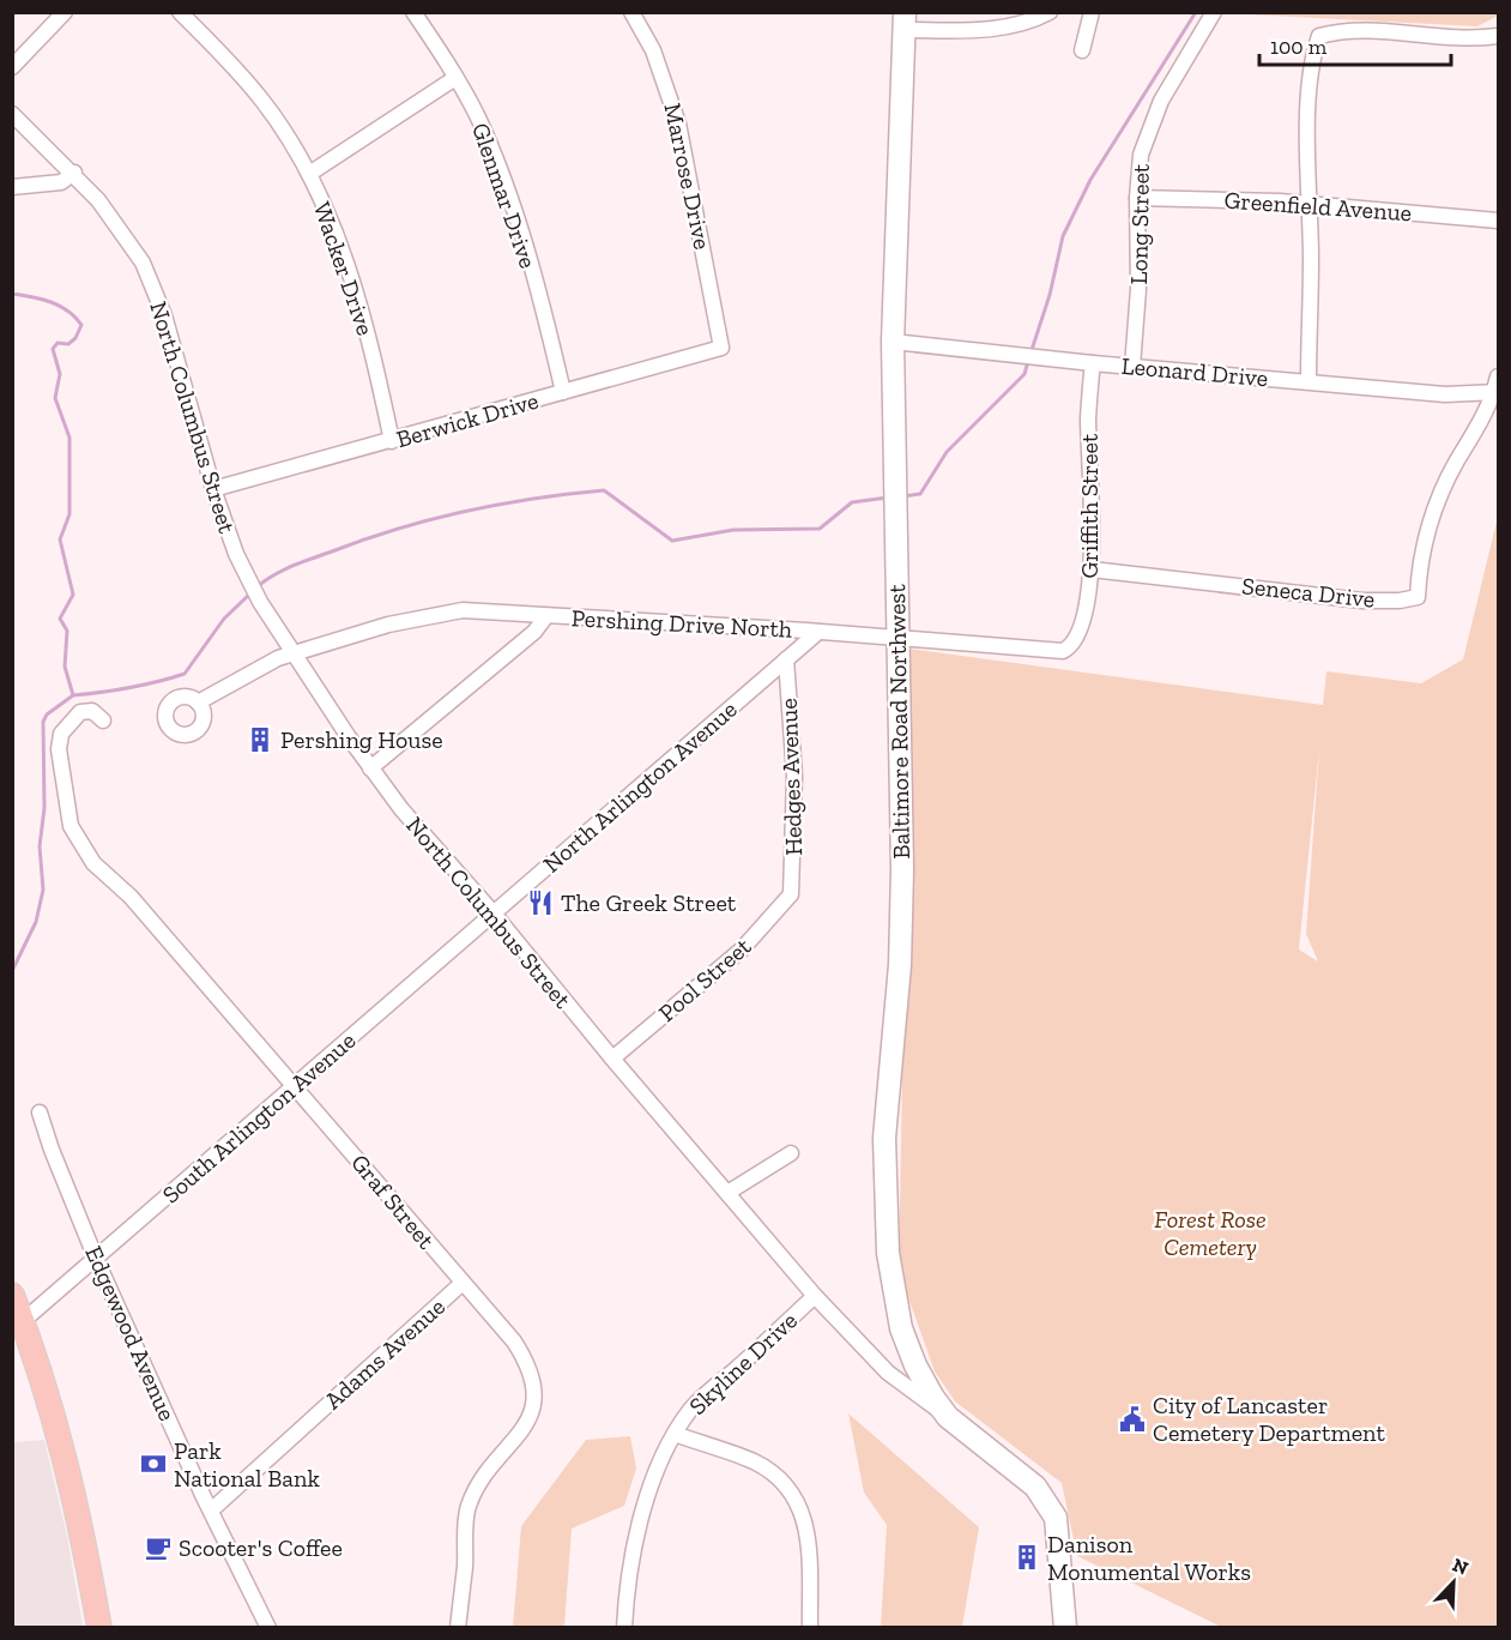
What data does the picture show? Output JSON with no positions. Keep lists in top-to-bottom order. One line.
{"streets":{"main road":["North Columbus Street","Baltimore Road Northwest"],"street":["Marrose Drive","Glenmar Drive","Greenfield Avenue","Long Street","Wacker Drive","Leonard Drive","Berwick Drive","Griffith Street","Seneca Drive","Pershing Drive North","Hedges Avenue","North Arlington Avenue","Pool Street","South Arlington Avenue","Graf Street","Edgewood Avenue","Adams Avenue","Skyline Drive"]},"crossings":[["Marrose Drive","Berwick Drive"],["Glenmar Drive","Berwick Drive"],["Greenfield Avenue","Long Street"],["Long Street","Leonard Drive"],["Wacker Drive","Berwick Drive"],["Leonard Drive","Griffith Street"],["Leonard Drive","Seneca Drive"],["Leonard Drive","Baltimore Road Northwest"],["North Columbus Street","Berwick Drive"],["North Columbus Street","Pershing Drive North"],["North Columbus Street","Baltimore Road Northwest"],["North Columbus Street","North Arlington Avenue"],["North Columbus Street","Pool Street"],["North Columbus Street","South Arlington Avenue"],["North Columbus Street","Skyline Drive"],["Griffith Street","Seneca Drive"],["Griffith Street","Pershing Drive North"],["Pershing Drive North","Baltimore Road Northwest"],["Pershing Drive North","North Arlington Avenue"],["Hedges Avenue","North Arlington Avenue"],["Hedges Avenue","Pool Street"],["North Arlington Avenue","South Arlington Avenue"],["South Arlington Avenue","Graf Street"],["South Arlington Avenue","Edgewood Avenue"],["Graf Street","Adams Avenue"],["Edgewood Avenue","Adams Avenue"]],"parks":["Forest Rose Cemetery"],"places":{"building":["Pershing House","Danison Monumental Works"],"restaurant":["The Greek Street"],"public building":["City of Lancaster Cemetery Department"],"bank":["Park National Bank"],"cafe":["Scooter's Coffee"]},"scale_bar":"100 m","north":"top right"}
